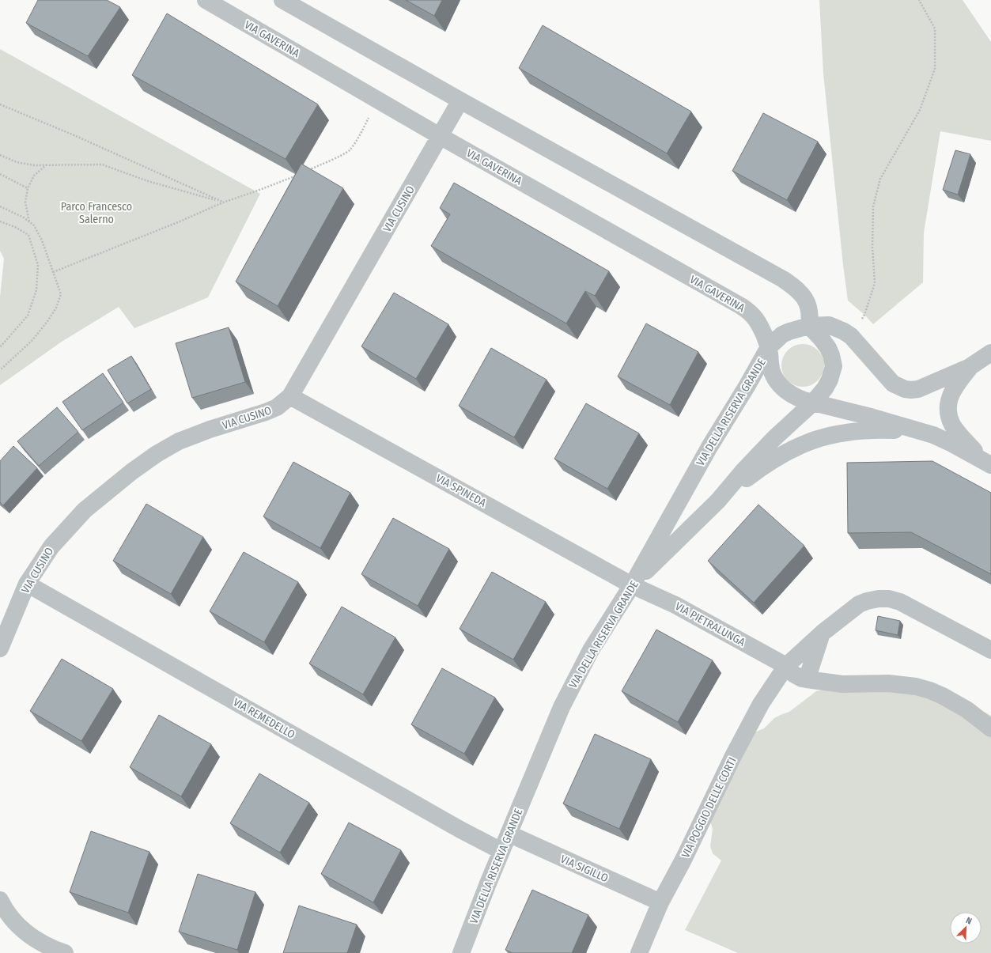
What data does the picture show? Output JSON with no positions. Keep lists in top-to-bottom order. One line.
{"streets":{"street":["VIA GAVERINA","VIA CUSINO","VIA DELLA RISERVA GRANDE","VIA SPINEDA","VIA PIETRALUNGA","VIA REMEDELLO","VIA POGGIO DELLE CORTI","VIA SIGILLO"]},"crossings":[["VIA GAVERINA","VIA CUSINO"],["VIA GAVERINA","VIA DELLA RISERVA GRANDE"],["VIA CUSINO","VIA SPINEDA"],["VIA CUSINO","VIA REMEDELLO"],["VIA DELLA RISERVA GRANDE","VIA SPINEDA"],["VIA DELLA RISERVA GRANDE","VIA PIETRALUNGA"],["VIA DELLA RISERVA GRANDE","VIA REMEDELLO"],["VIA DELLA RISERVA GRANDE","VIA SIGILLO"],["VIA SPINEDA","VIA PIETRALUNGA"],["VIA PIETRALUNGA","VIA POGGIO DELLE CORTI"],["VIA POGGIO DELLE CORTI","VIA SIGILLO"]],"parks":["Parco Francesco Salerno"],"north":"top right"}
